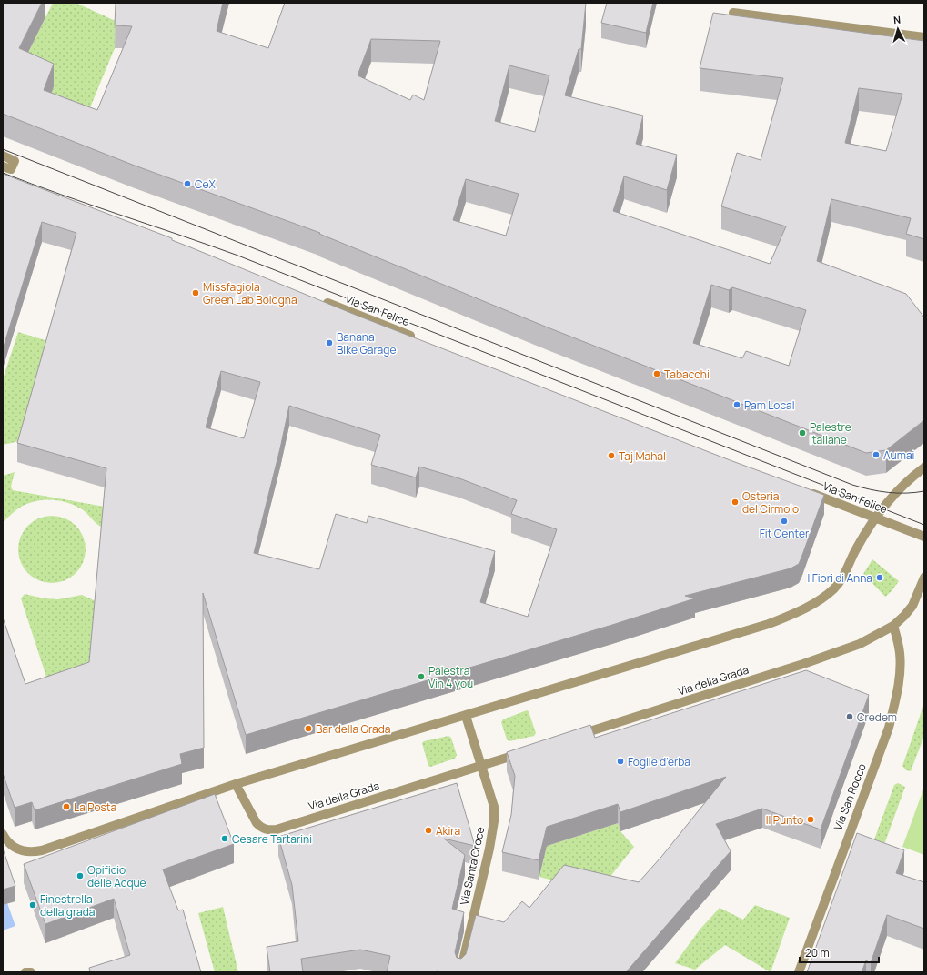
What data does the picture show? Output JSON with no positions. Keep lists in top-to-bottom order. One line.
{"streets":{"street":["Via San Felice","Via della Grada","Via San Rocco","Via Santa Croce"]},"crossings":[["Via della Grada","Via San Rocco"],["Via della Grada","Via Santa Croce"]],"places":["CeX","Missfagiola Green Lab Bologna","Banana Bike Garage","Tabacchi","Pam Local","Palestre Italiane","Aumai","Taj Mahal","Osteria del Cirmolo","Fit Center","I Fiori di Anna","Palestra Vin 4 you","Credem","Bar della Grada","Foglie d'erba","La Posta","Il Punto","Akira","Cesare Tartarini","Opificio delle Acque","Finestrella della grada"],"scale_bar":"20 m","north":"top"}
